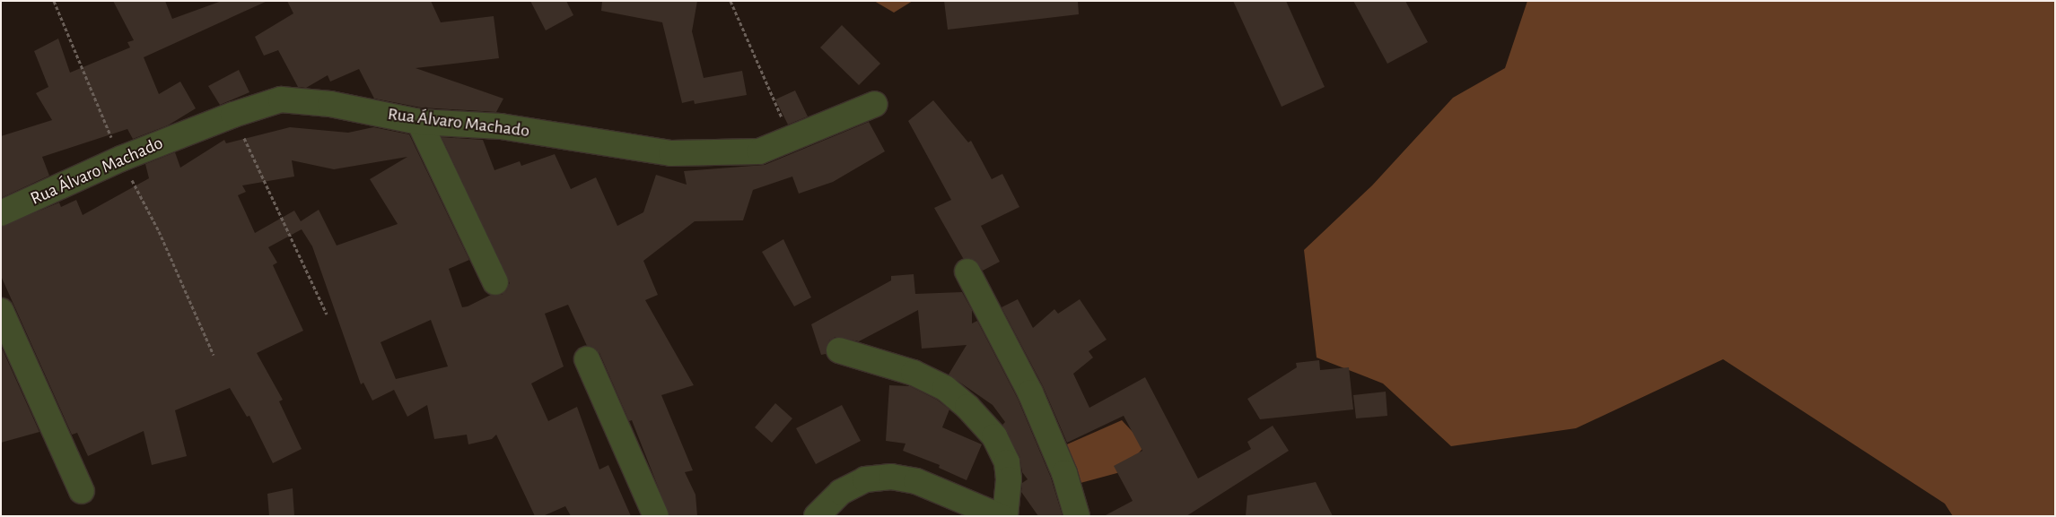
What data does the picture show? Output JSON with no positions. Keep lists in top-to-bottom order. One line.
{"streets":{"street":["Rua Álvaro Machado"]}}
